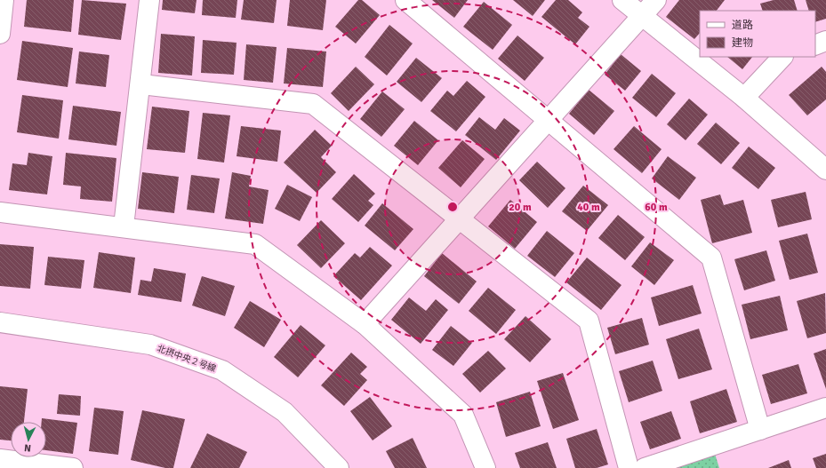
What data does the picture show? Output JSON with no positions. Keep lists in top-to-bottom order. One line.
{"streets":{"street":["北摂中央２号線"]},"legend":["道路","建物"],"north":"bottom","rings":["20 m","40 m","60 m"]}
